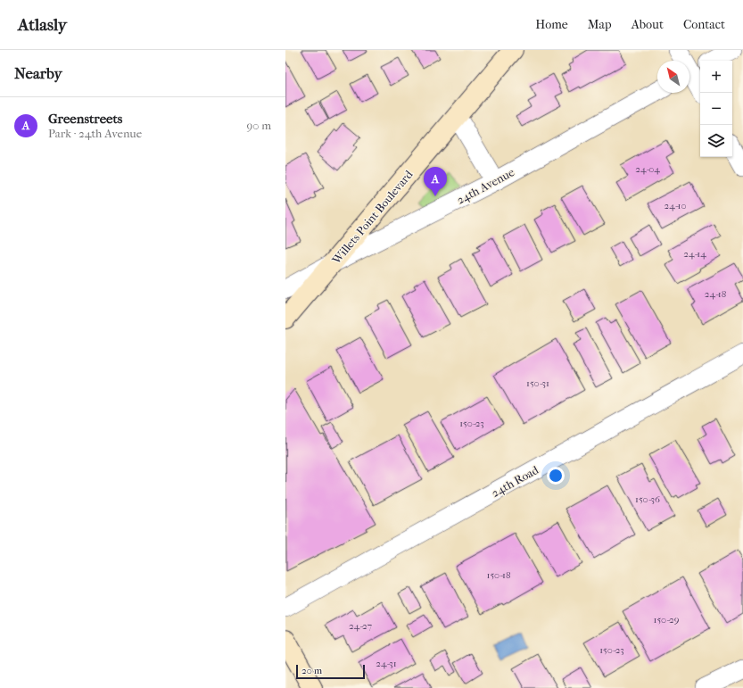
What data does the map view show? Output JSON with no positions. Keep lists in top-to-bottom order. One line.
{"streets":{"street":["24th Avenue","Willets Point Boulevard","24th Road"]},"crossings":[["24th Avenue","Willets Point Boulevard"]],"house_numbers":["24-04","24-10","24-14","24-18","150-31","150-23","150-36","150-18","150-29","24-27","150-23","24-31"],"scale_bar":"20 m","north":"top left","page":{"header":"Atlasly","nav":["Home","Map","About","Contact"],"heading":"Nearby","map_buttons":["+","−"],"list":[{"mark":"A","name":"Greenstreets","note":"Park · 24th Avenue","value":"90 m"}],"pins":"A","scale":"20 m"}}
